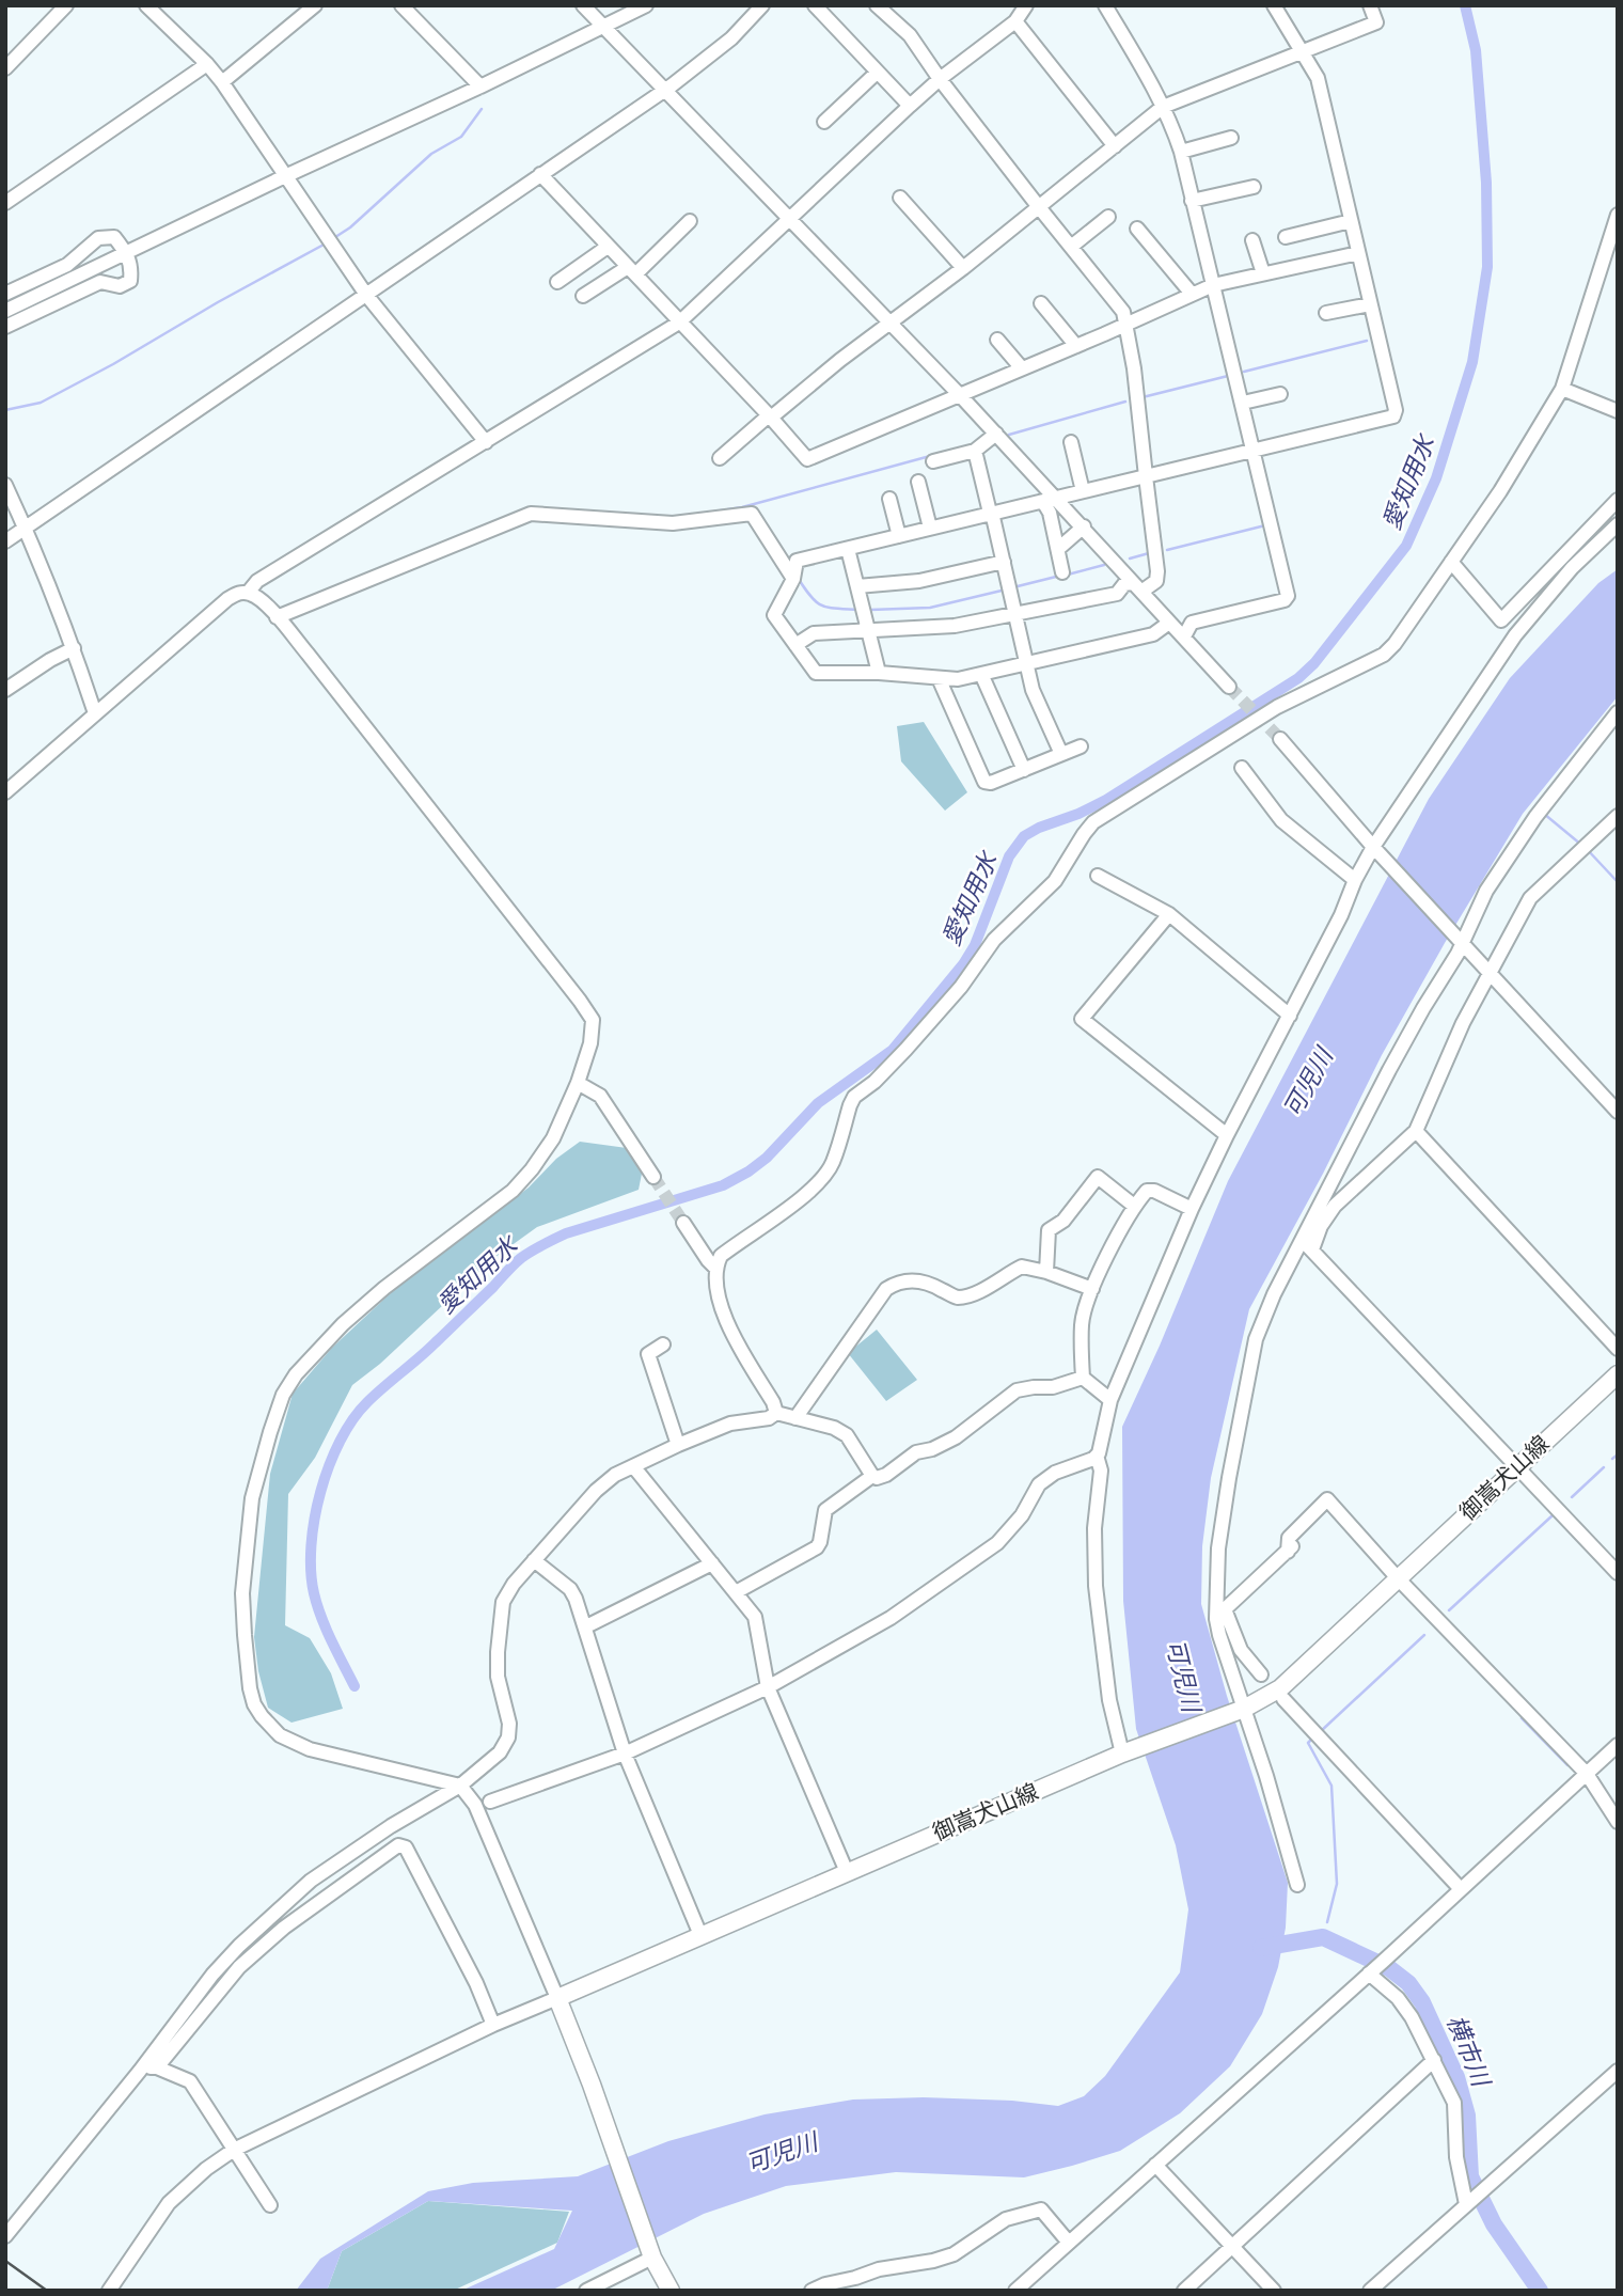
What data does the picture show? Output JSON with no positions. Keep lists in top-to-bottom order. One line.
{"streets":{"main road":["御嵩犬山線"]},"water":["愛知用水","可児川","横市川"]}
